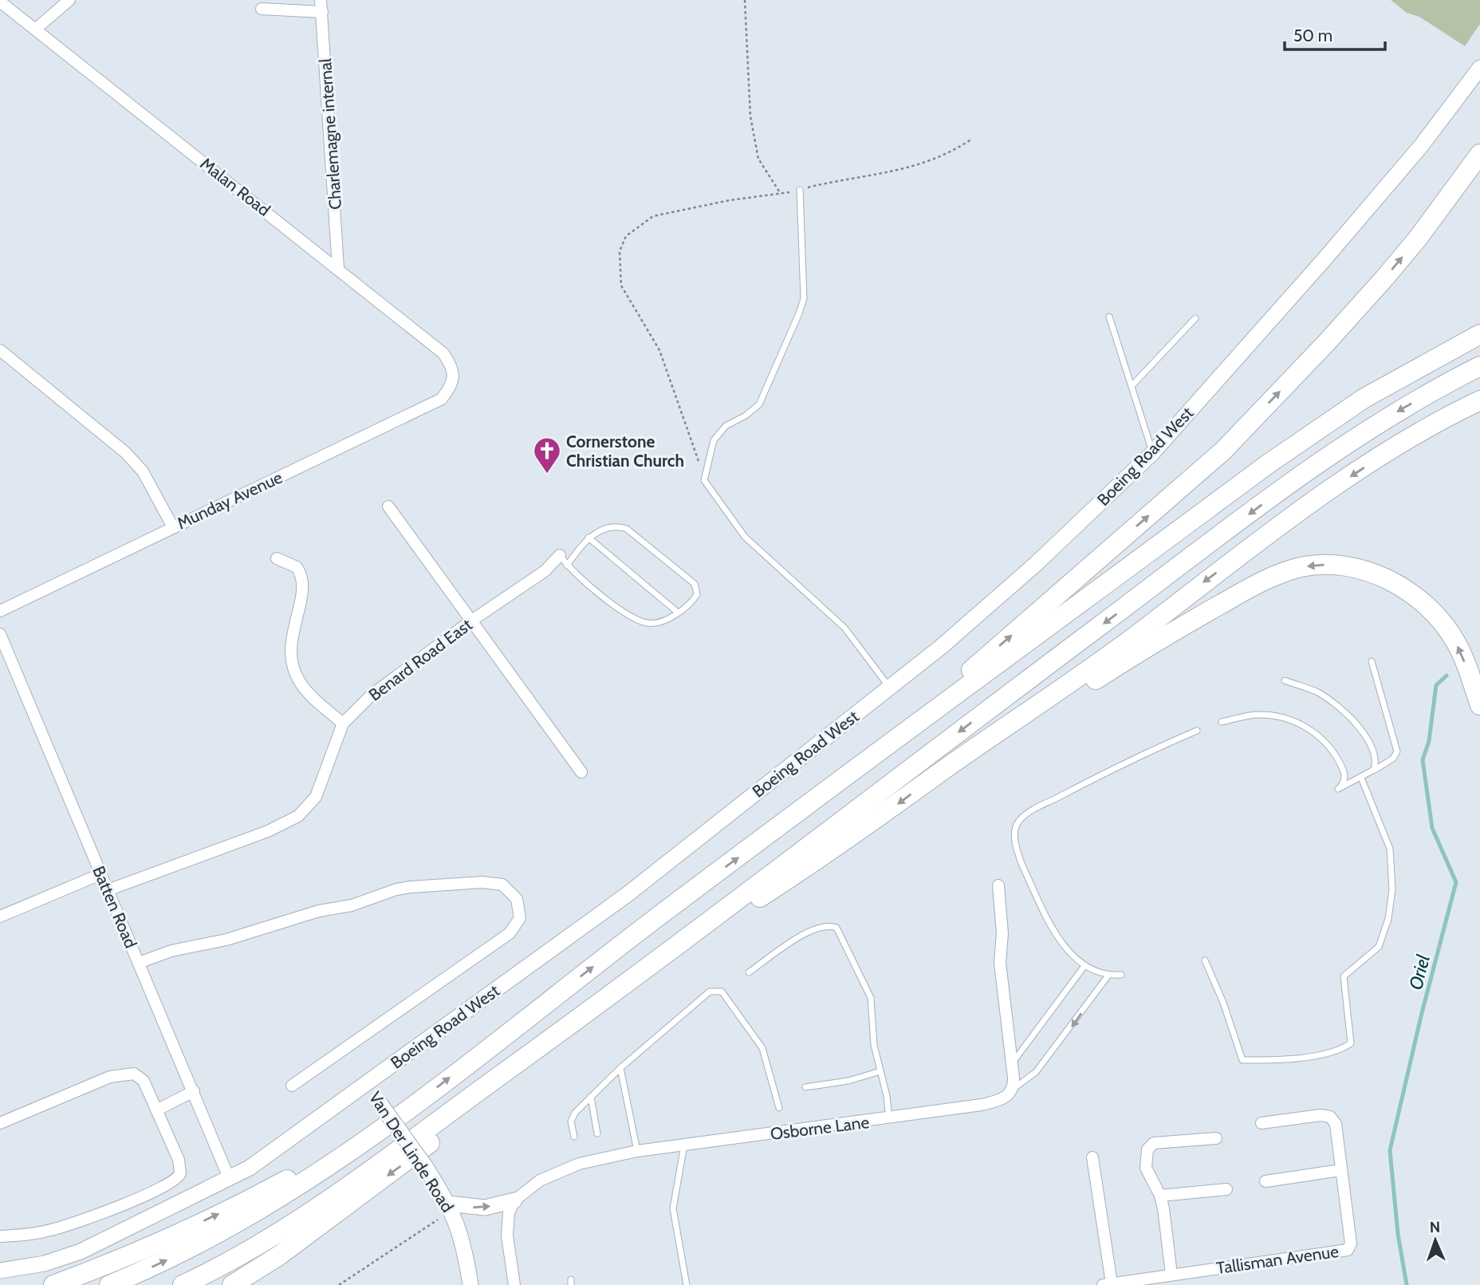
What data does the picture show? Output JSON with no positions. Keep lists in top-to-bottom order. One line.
{"streets":{"main road":["Boeing Road West","Van Der Linde Road"],"street":["Charlemagne internal","Malan Road","Munday Avenue","Benard Road East","Batten Road","Osborne Lane","Tallisman Avenue"]},"crossings":[["Charlemagne internal","Malan Road"],["Malan Road","Munday Avenue"],["Boeing Road West","Batten Road"],["Boeing Road West","Van Der Linde Road"],["Benard Road East","Batten Road"]],"water":["Oriel"],"places":{"church":["Cornerstone Christian Church"]},"scale_bar":"50 m","north":"top"}
